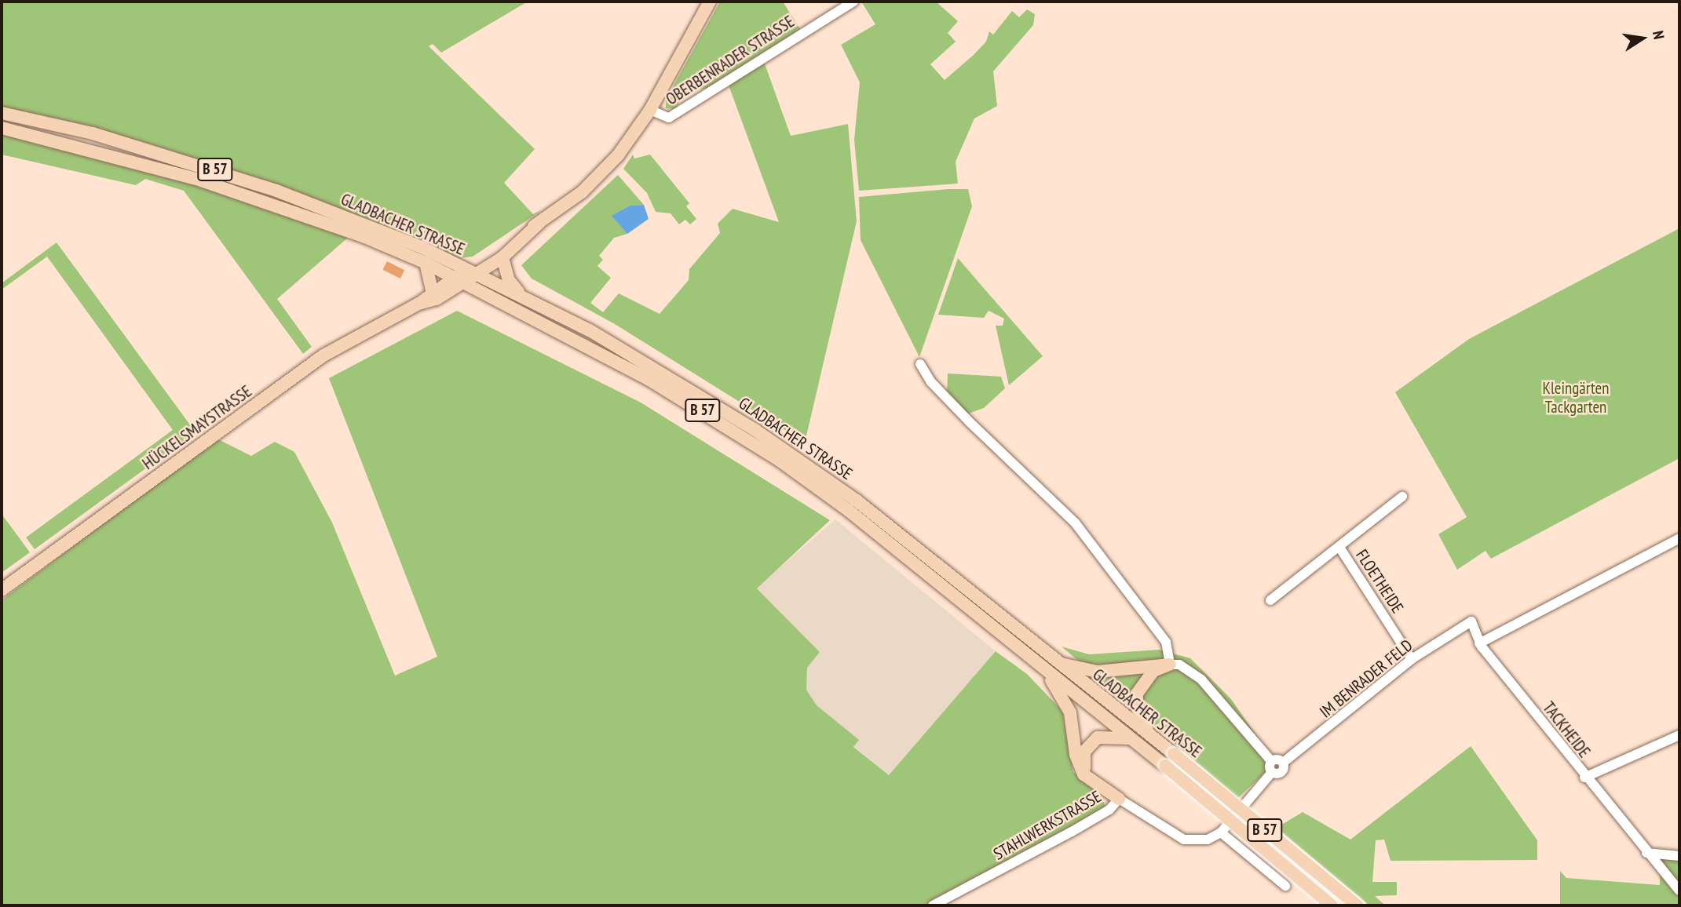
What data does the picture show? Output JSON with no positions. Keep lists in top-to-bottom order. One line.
{"streets":{"main road":["B 57","GLADBACHER STRASSE","HÜCKELSMAYSTRASSE"],"street":["OBERBENRADER STRASSE","FLOETHEIDE","IM BENRADER FELD","TACKHEIDE","STAHLWERKSTRASSE"]},"crossings":[["OBERBENRADER STRASSE","HÜCKELSMAYSTRASSE"],["GLADBACHER STRASSE","HÜCKELSMAYSTRASSE"],["FLOETHEIDE","IM BENRADER FELD"],["IM BENRADER FELD","TACKHEIDE"],["IM BENRADER FELD","STAHLWERKSTRASSE"]],"parks":["Kleingärten Tackgarten"],"north":"right"}
